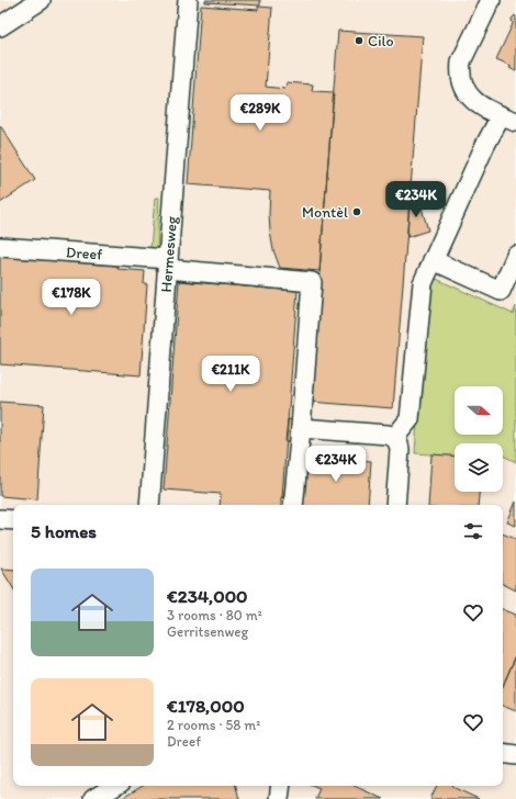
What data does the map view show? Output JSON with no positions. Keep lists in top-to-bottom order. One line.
{"streets":{"street":["Dreef","Hermesweg"]},"crossings":[["Dreef","Hermesweg"]],"places":["Cilo","Montèl"],"north":"right","page":{"price":["€289K","€234K","€178K","€211K","€234K"],"heading":"5 homes","list":[{"name":"€234,000","note":"3 rooms · 80 m² · Gerritsenweg"},{"name":"€178,000","note":"2 rooms · 58 m² · Dreef"}]}}
